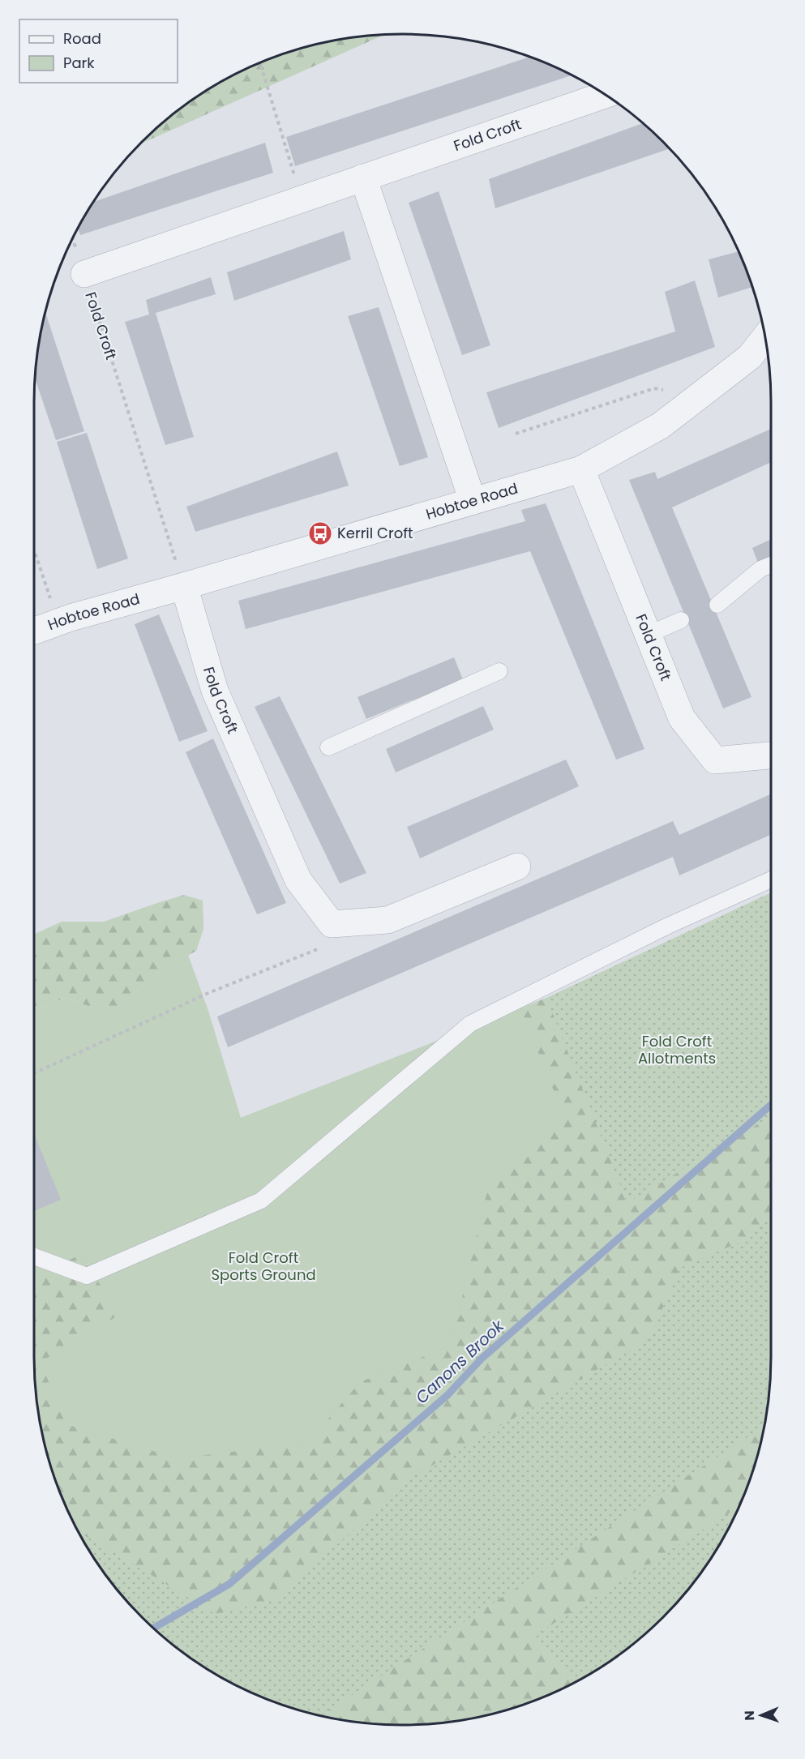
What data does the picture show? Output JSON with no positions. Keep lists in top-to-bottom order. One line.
{"streets":{"street":["Fold Croft","Hobtoe Road"]},"crossings":[["Fold Croft","Hobtoe Road"]],"water":["Canons Brook"],"parks":["Fold Croft Allotments","Fold Croft Sports Ground"],"places":{"bus stop":["Kerril Croft"]},"legend":["Road","Park"],"north":"left"}
